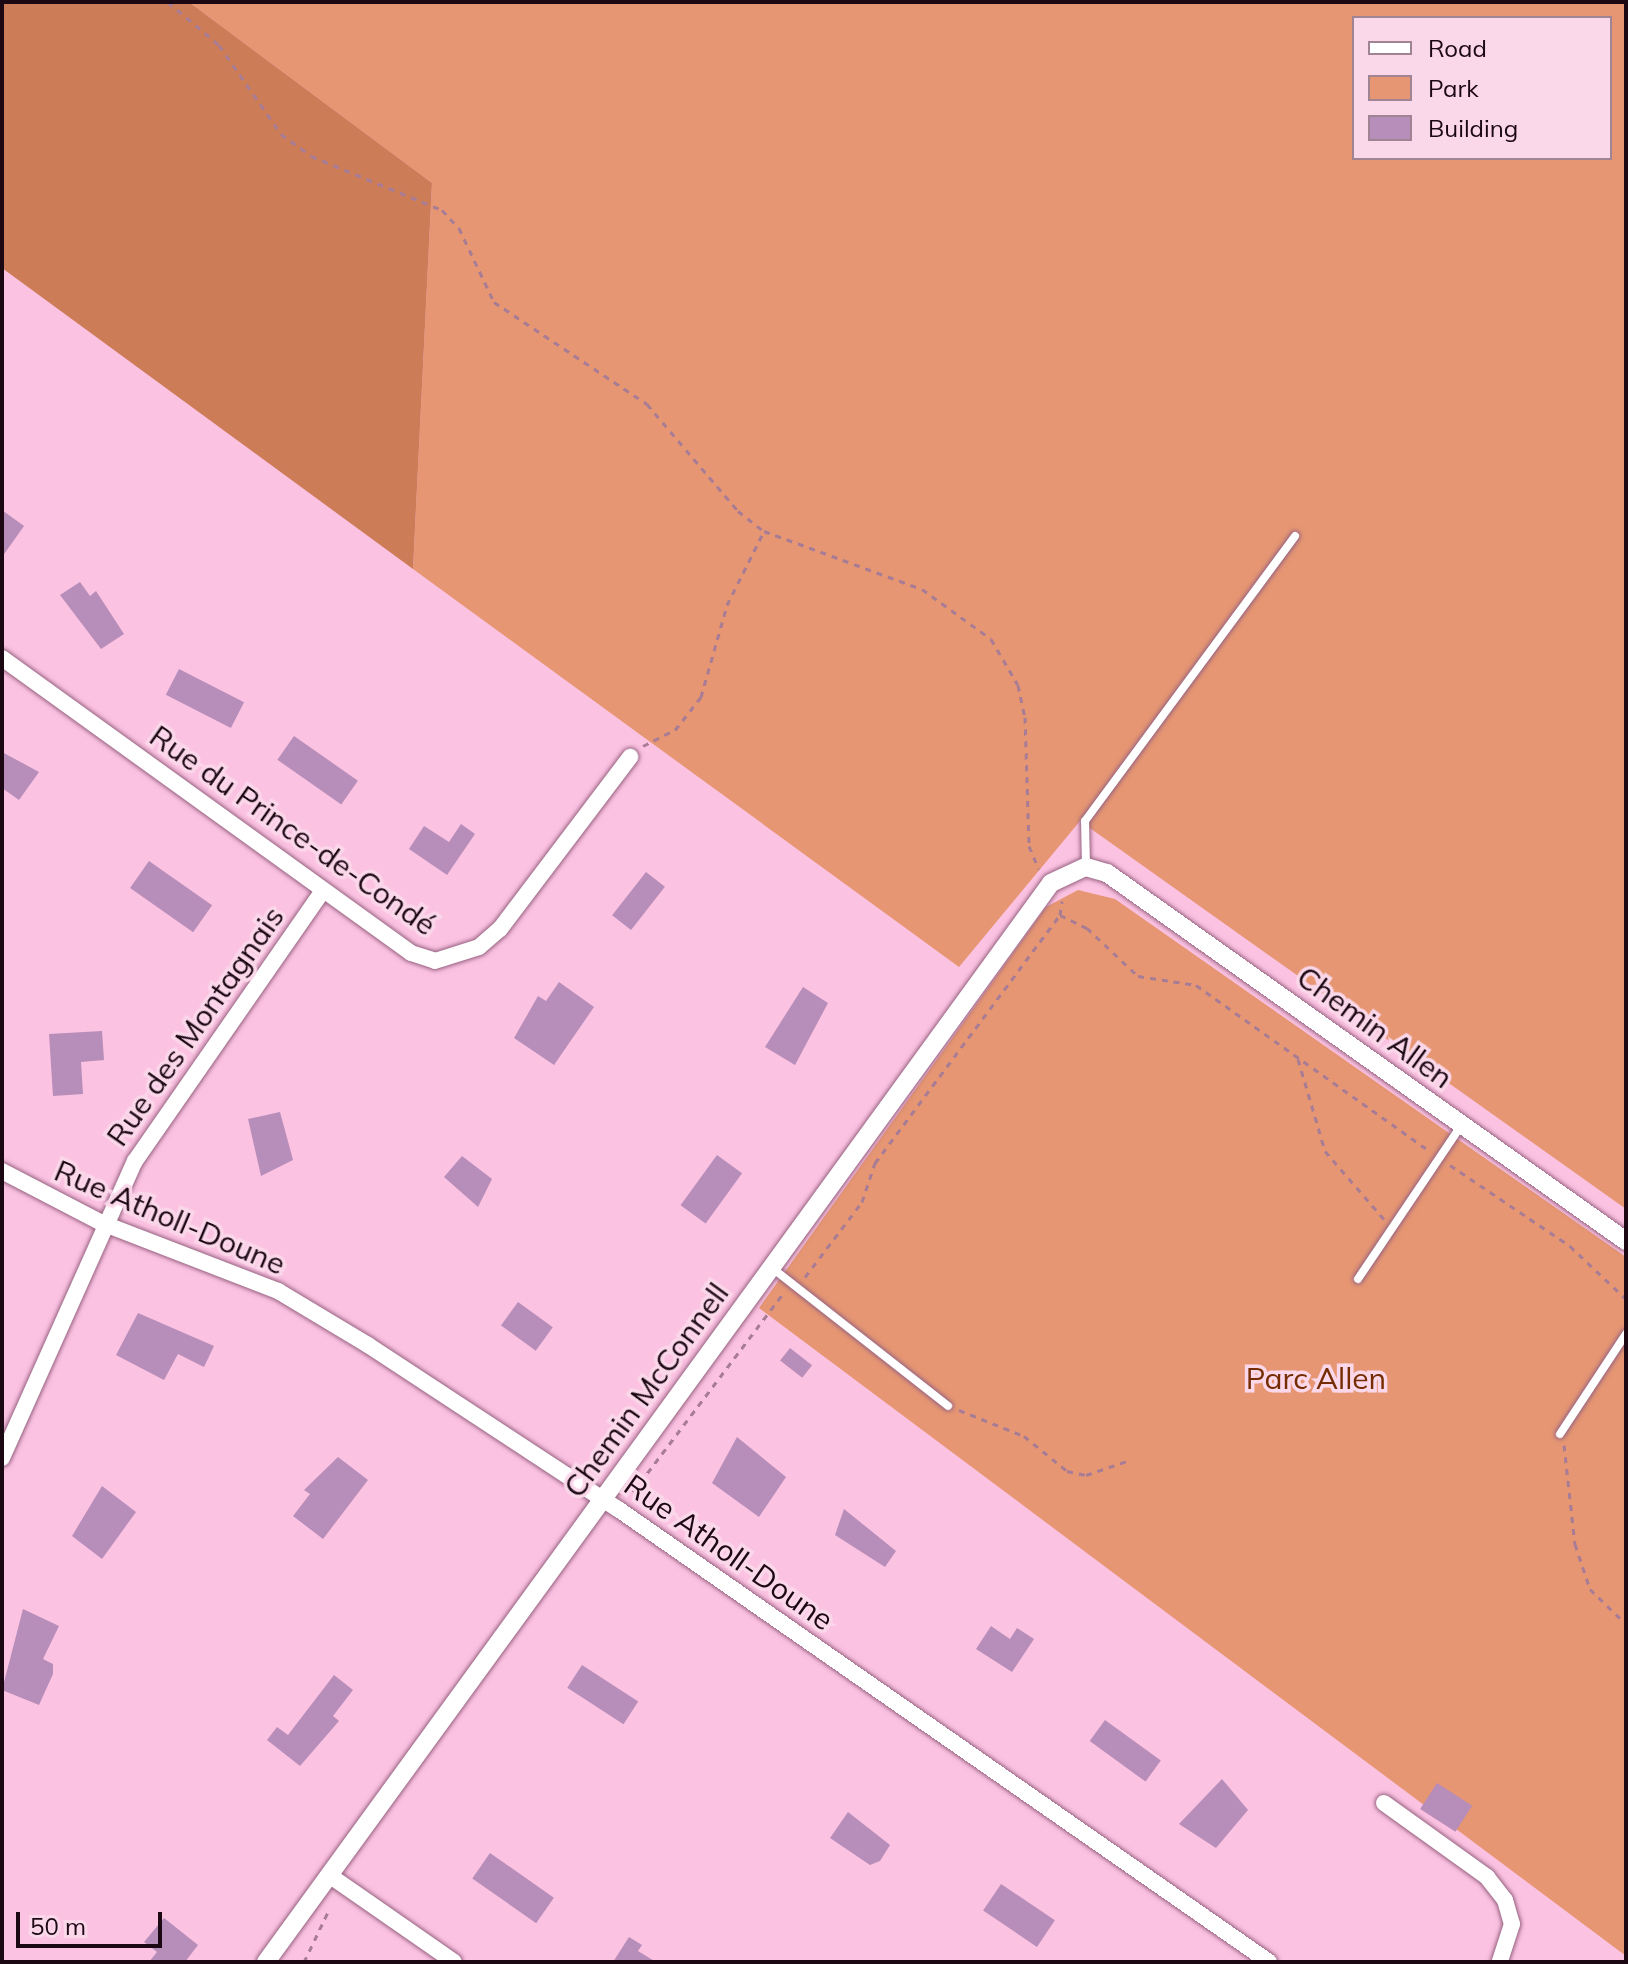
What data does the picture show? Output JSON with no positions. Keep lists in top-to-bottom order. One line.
{"streets":{"street":["Rue du Prince-de-Condé","Rue des Montagnais","Chemin Allen","Rue Atholl-Doune","Chemin McConnell"]},"crossings":[["Rue du Prince-de-Condé","Rue des Montagnais"],["Rue des Montagnais","Rue Atholl-Doune"],["Chemin Allen","Chemin McConnell"],["Rue Atholl-Doune","Chemin McConnell"]],"parks":["Parc Allen"],"legend":["Road","Park","Building"],"scale_bar":"50 m"}
